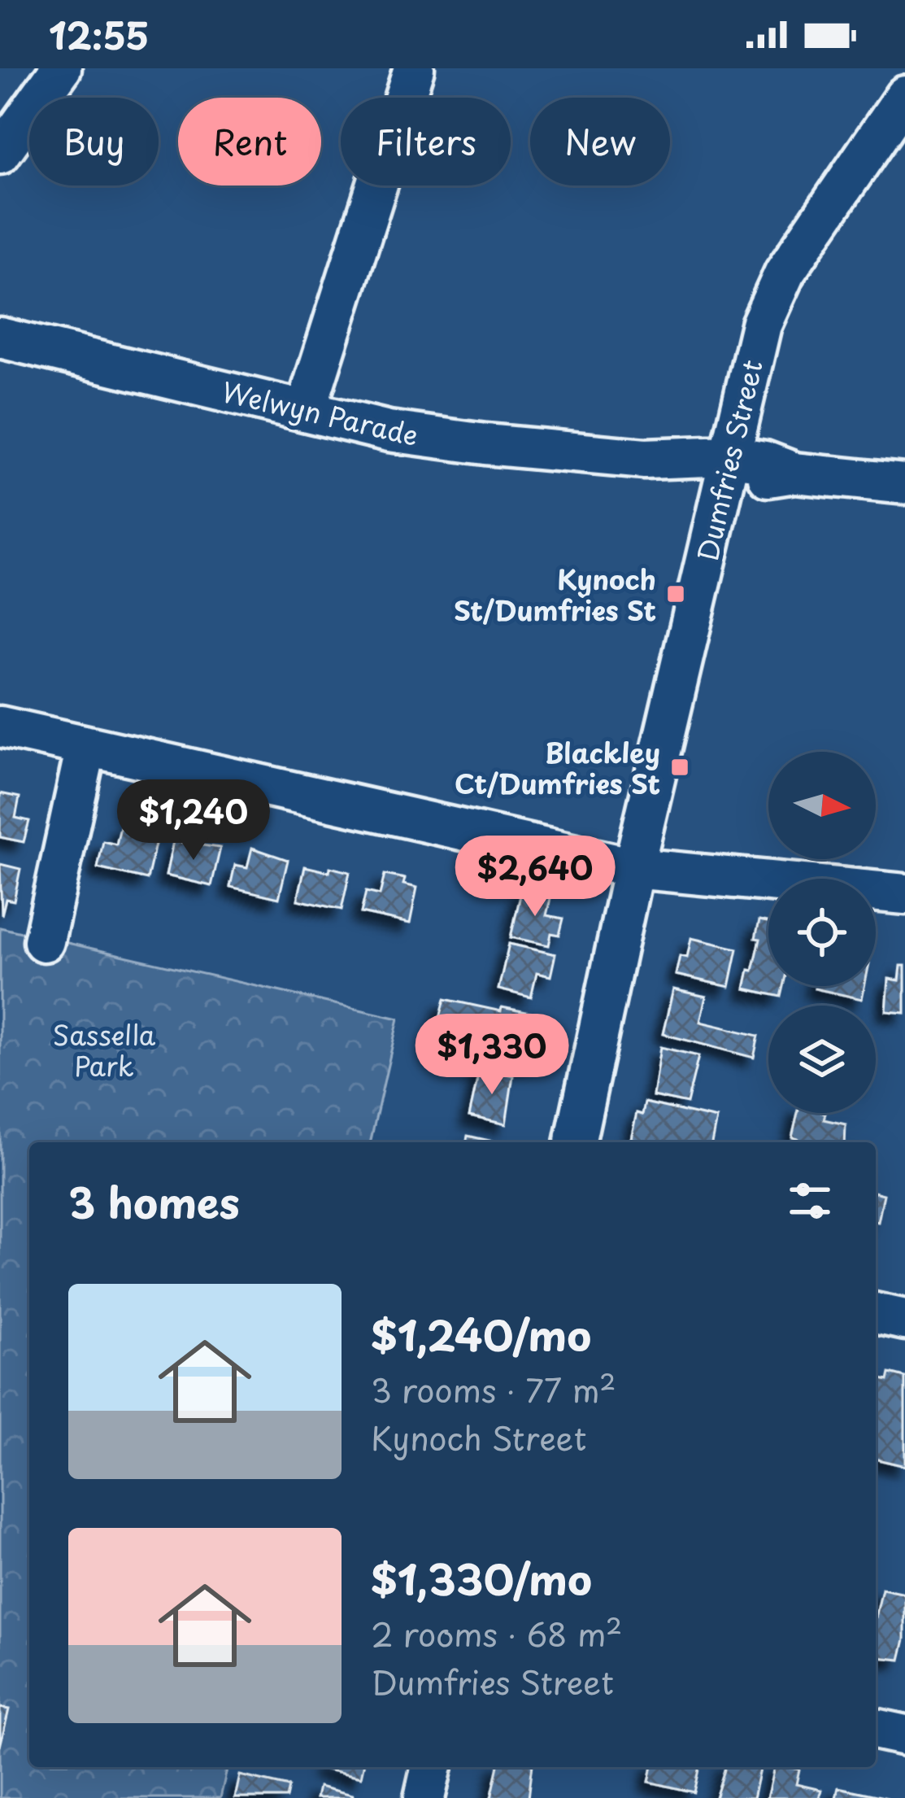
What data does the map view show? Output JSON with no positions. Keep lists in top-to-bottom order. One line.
{"streets":{"street":["Welwyn Parade","Dumfries Street"]},"crossings":[["Welwyn Parade","Dumfries Street"]],"parks":["Sassella Park"],"places":{"transit":["Kynoch St/Dumfries St","Blackley Ct/Dumfries St"]},"north":"right","page":{"status":"12:55","chip":["Buy","Rent","Filters","New"],"price":["$1,240","$2,640","$1,330"],"heading":"3 homes","list":[{"name":"$1,240/mo","note":"3 rooms · 77 m² · Kynoch Street"},{"name":"$1,330/mo","note":"2 rooms · 68 m² · Dumfries Street"}]}}
